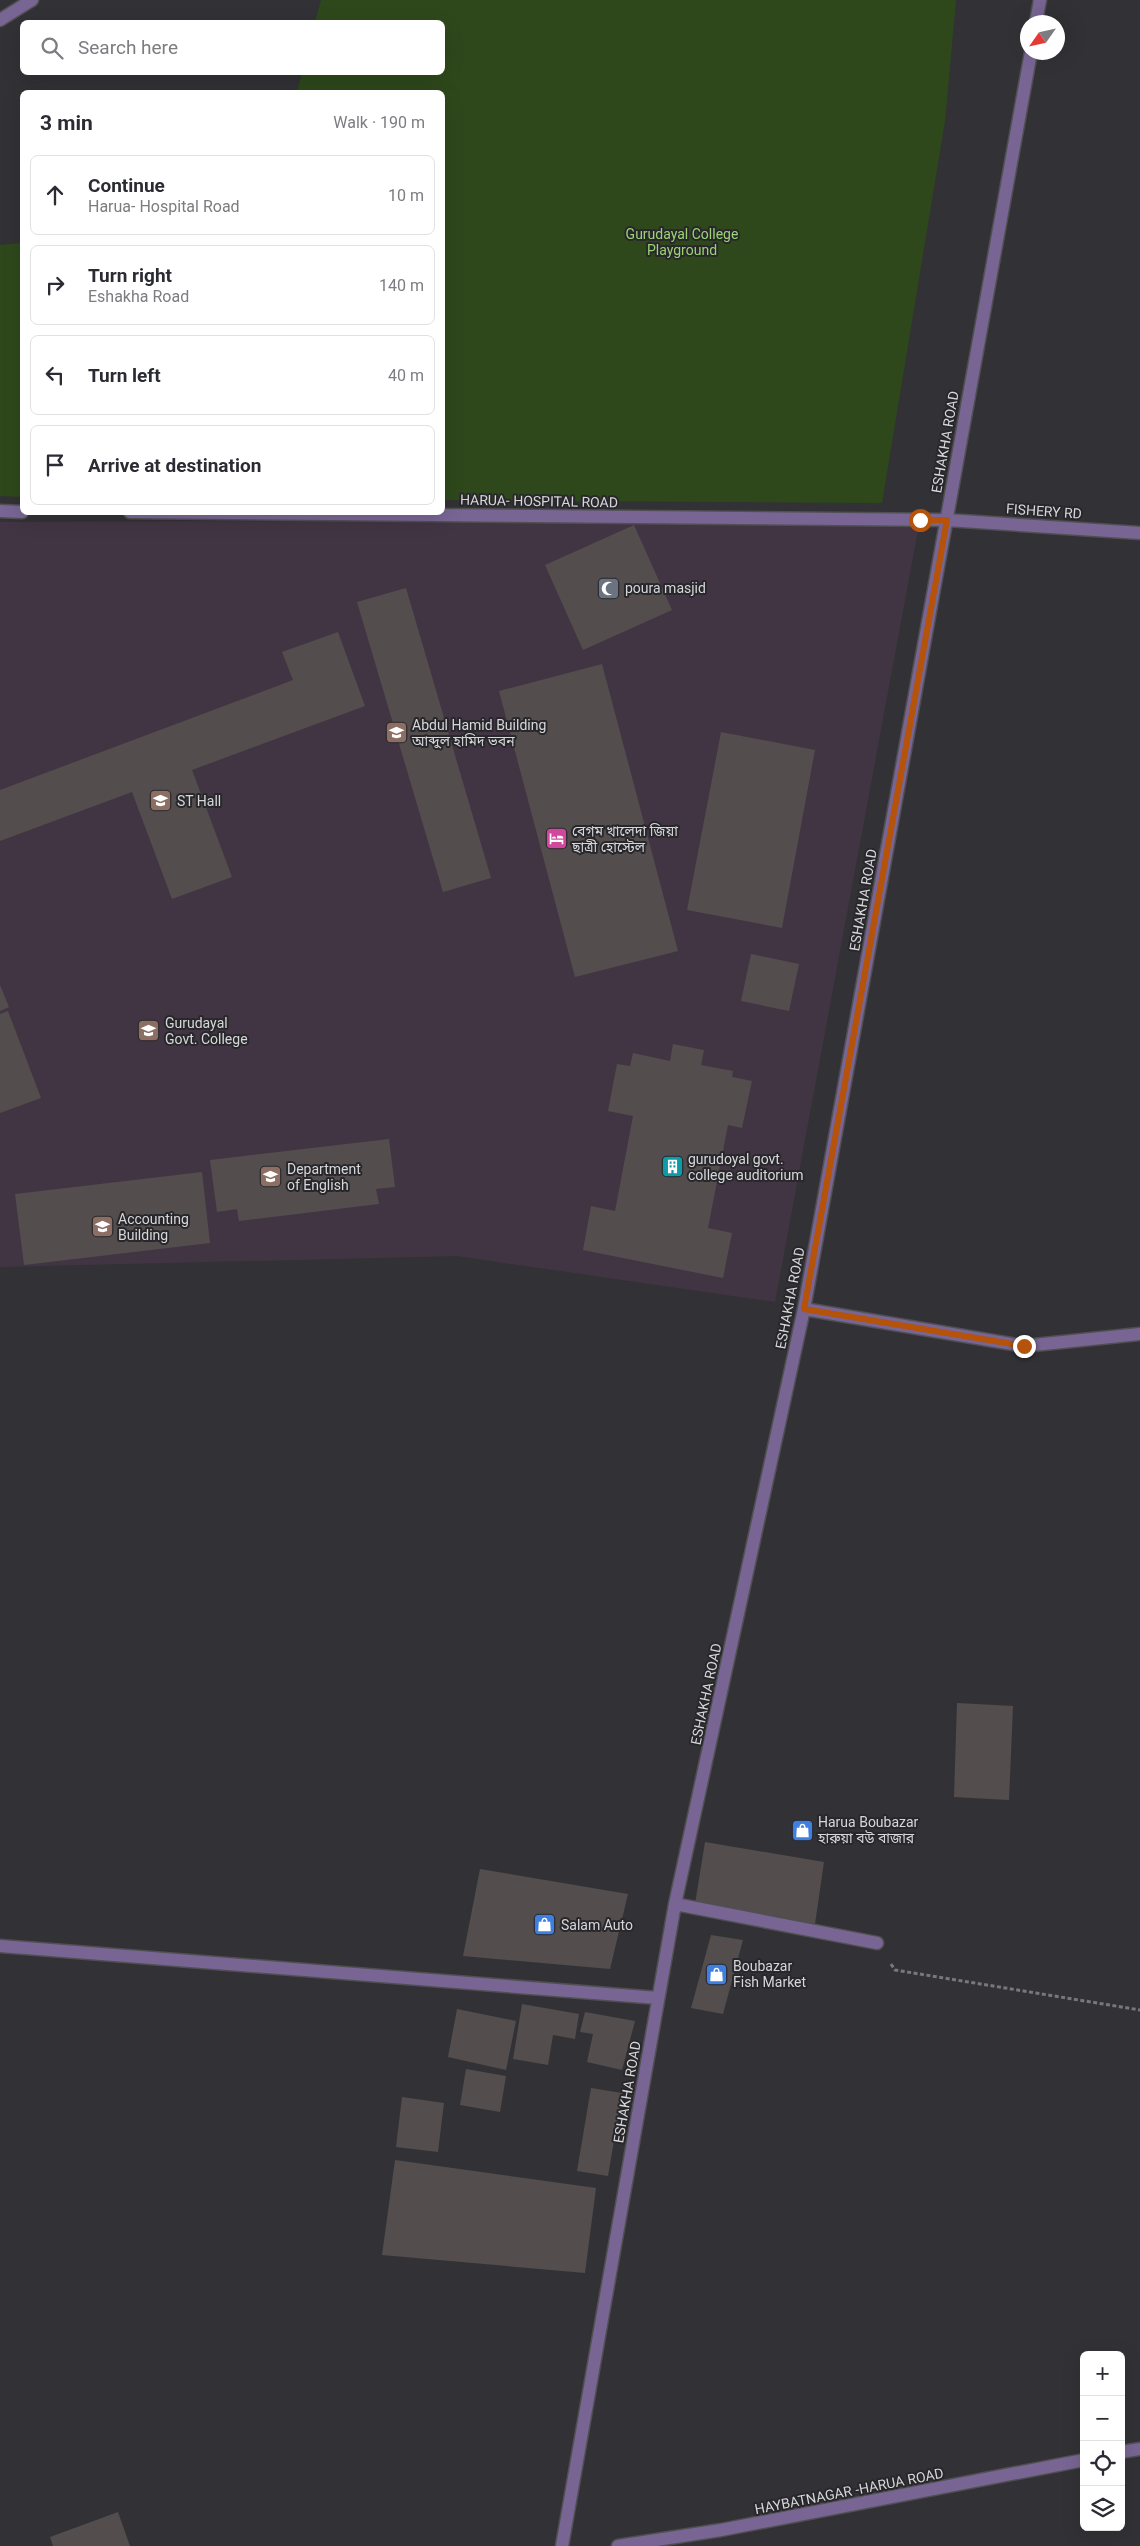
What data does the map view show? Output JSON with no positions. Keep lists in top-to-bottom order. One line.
{"streets":{"street":["ESHAKHA ROAD","HARUA- HOSPITAL ROAD","FISHERY RD","HAYBATNAGAR -HARUA ROAD"]},"crossings":[["ESHAKHA ROAD","HARUA- HOSPITAL ROAD"],["ESHAKHA ROAD","FISHERY RD"],["HARUA- HOSPITAL ROAD","FISHERY RD"]],"parks":["Gurudayal College Playground"],"places":{"mosque":["poura masjid"],"school or university":["Abdul Hamid Building আব্দুল হামিদ ভবন","ST Hall","Gurudayal Govt. College","Department of English","Accounting Building"],"hotel":["বেগম খালেদা জিয়া ছাত্রী হোস্টেল"],"building":["gurudoyal govt. college auditorium"],"shop":["Harua Boubazar হারুয়া বউ বাজার","Salam Auto","Boubazar Fish Market"]},"north":"bottom left","page":{"search":"Search here","heading":["3 min","Walk · 190 m"],"list":[["Continue","Harua- Hospital Road","10 m"],["Turn right","Eshakha Road","140 m"],["Turn left","40 m"],"Arrive at destination"],"map_buttons":["+","−"]}}
